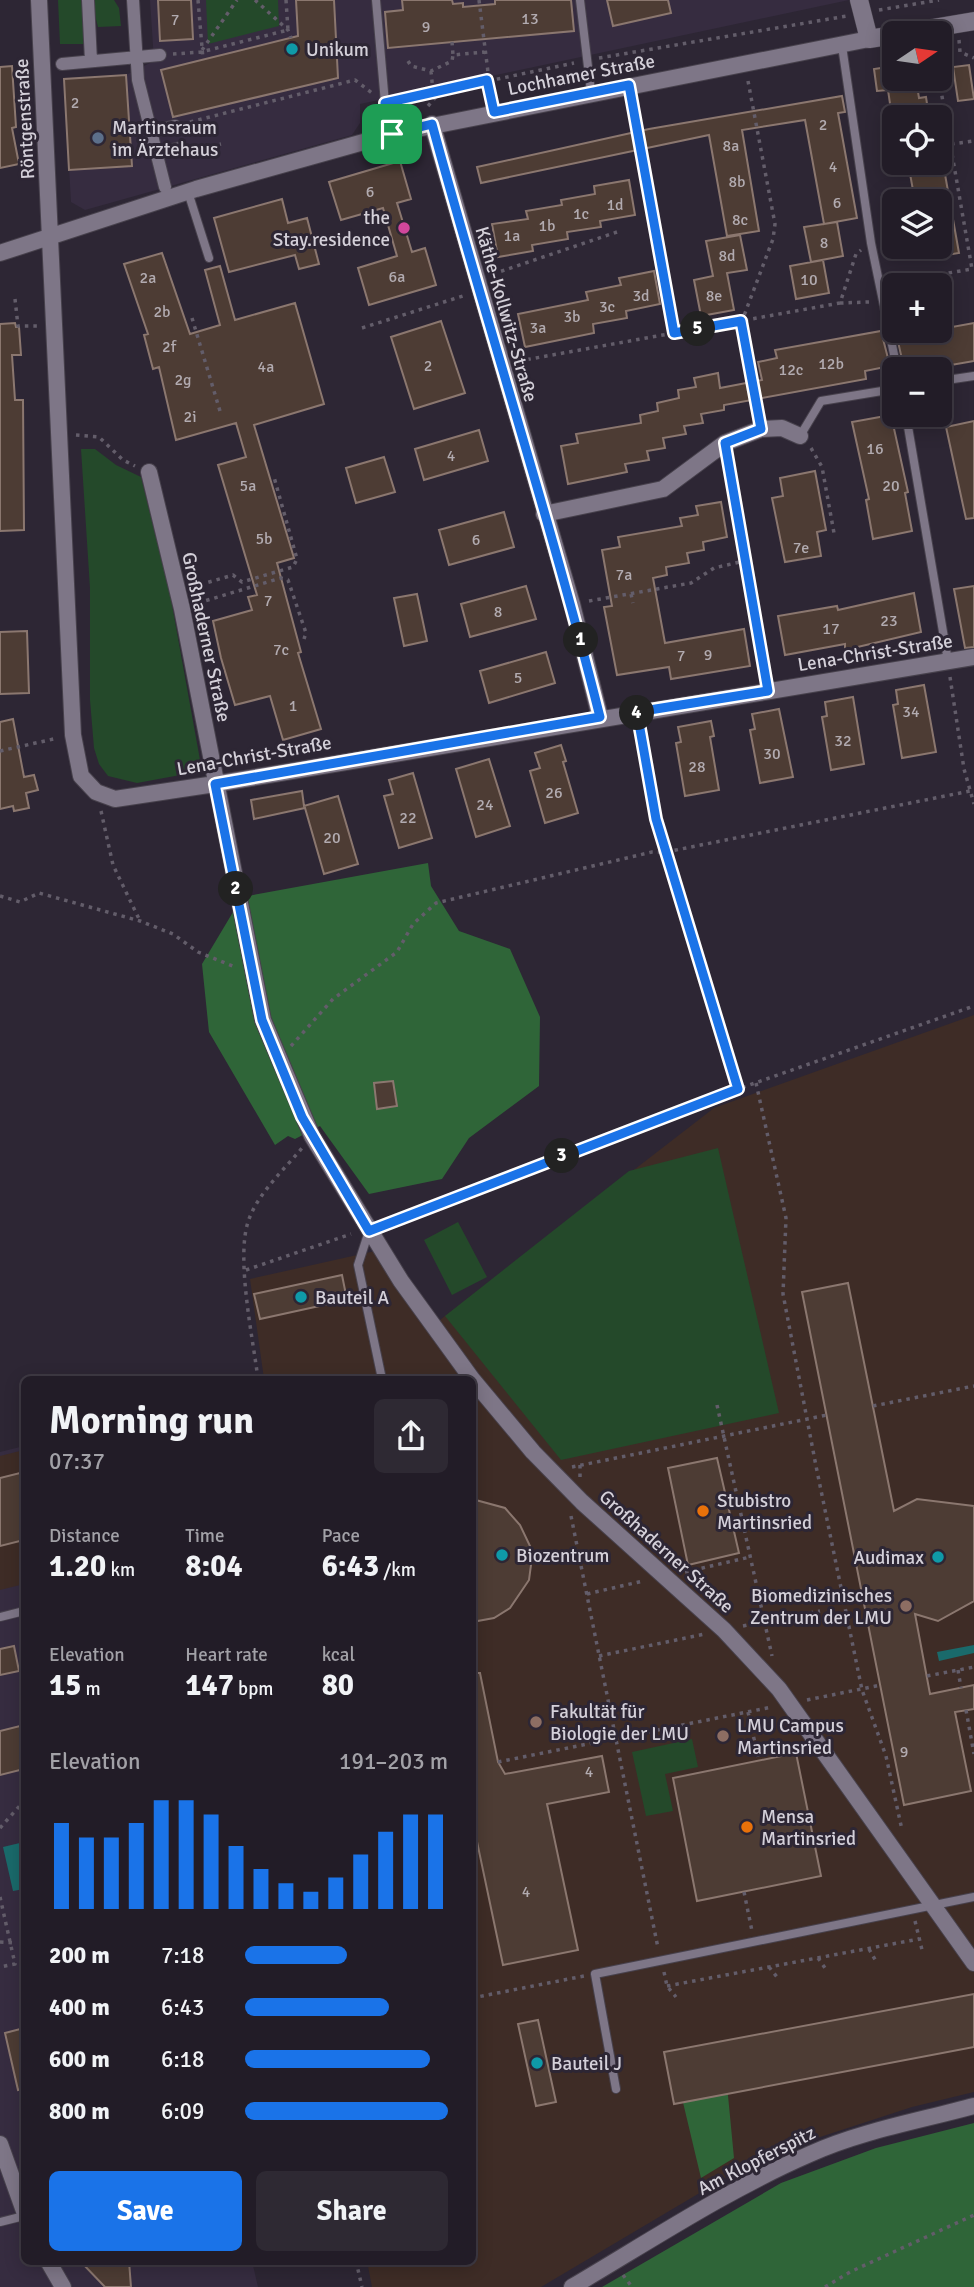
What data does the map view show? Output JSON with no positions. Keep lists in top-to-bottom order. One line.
{"streets":{"street":["Lochhamer Straße","Röntgenstraße","Käthe-Kollwitz-Straße","Großhaderner Straße","Lena-Christ-Straße","Am Klopferspitz"]},"crossings":[["Lochhamer Straße","Röntgenstraße"],["Lochhamer Straße","Käthe-Kollwitz-Straße"],["Käthe-Kollwitz-Straße","Lena-Christ-Straße"],["Großhaderner Straße","Lena-Christ-Straße"]],"places":["Unikum","Martinsraum im Ärztehaus","the Stay.residence","Bauteil A","Stubistro Martinsried","Biozentrum","Audimax","Biomedizinisches Zentrum der LMU","Fakultät für Biologie der LMU","LMU Campus Martinsried","Mensa Martinsried","Bauteil J"],"house_numbers":["13","7","9","2","2","8a","4","8b","6","6","1d","1c","8c","1b","1a","8","8d","6a","2a","10","3d","8e","3c","2b","3b","3a","2f","12b","2","4a","12c","2g","2i","16","4","5a","20","5b","6","7e","7a","7","8","23","17","7c","9","7","5","1","34","32","30","28","26","24","22","20","9","4","4"],"north":"right","page":{"map_buttons":["+","−"],"pins":["5","1","4","2","3"],"heading":["Morning run","07:37"],"stats":[["Distance","1.20 km"],["Time","8:04"],["Pace","6:43 /km"],["Elevation","15 m"],["Heart rate","147 bpm"],["kcal","80"]],"chart":["Elevation","191–203 m"],"list":[{"name":"200 m","note":"7:18"},{"name":"400 m","note":"6:43"},{"name":"600 m","note":"6:18"},{"name":"800 m","note":"6:09"}],"buttons":["Save","Share"]}}
